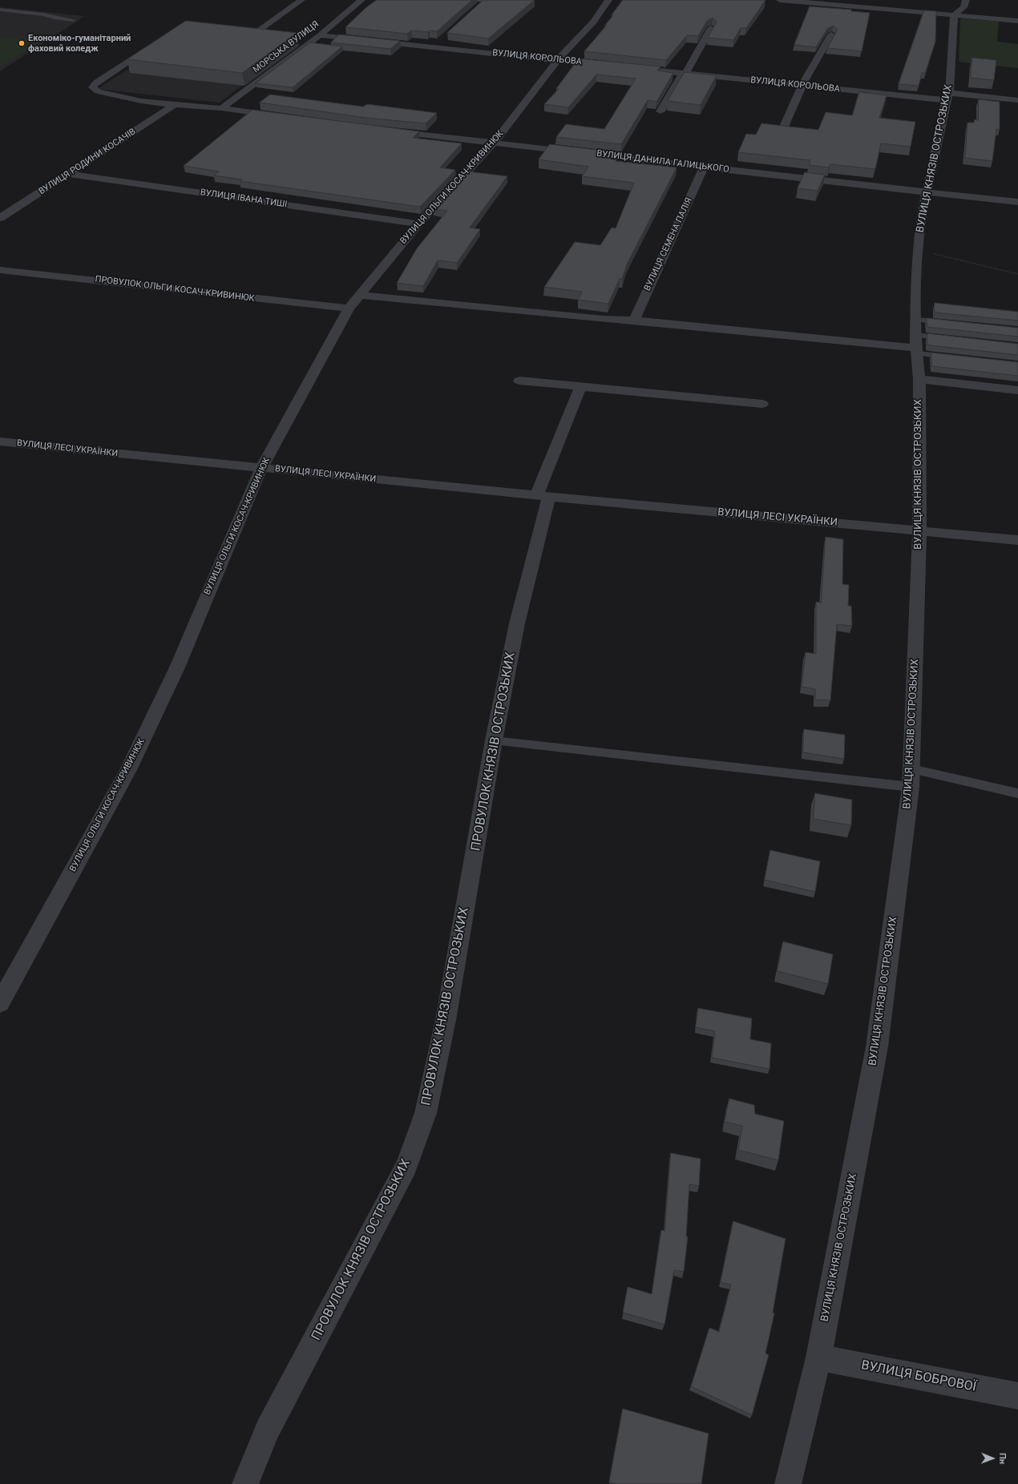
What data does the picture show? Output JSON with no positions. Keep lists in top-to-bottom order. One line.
{"streets":{"street":["МОРСЬКА ВУЛИЦЯ","ВУЛИЦЯ КОРОЛЬОВА","ВУЛИЦЯ КНЯЗІВ ОСТРОЗЬКИХ","ВУЛИЦЯ РОДИНИ КОСАЧІВ","ВУЛИЦЯ ДАНИЛА ГАЛИЦЬКОГО","ВУЛИЦЯ ОЛЬГИ КОСАЧ-КРИВИНЮК","ВУЛИЦЯ ІВАНА ТИШІ","ВУЛИЦЯ СЕМЕНА ПАЛІЯ","ПРОВУЛОК ОЛЬГИ КОСАЧ-КРИВИНЮК","ВУЛИЦЯ ЛЕСІ УКРАЇНКИ","ПРОВУЛОК КНЯЗІВ ОСТРОЗЬКИХ","ВУЛИЦЯ БОБРОВОЇ"]},"crossings":[["МОРСЬКА ВУЛИЦЯ","ВУЛИЦЯ КОРОЛЬОВА"],["ВУЛИЦЯ КОРОЛЬОВА","ВУЛИЦЯ КНЯЗІВ ОСТРОЗЬКИХ"],["ВУЛИЦЯ КОРОЛЬОВА","ВУЛИЦЯ ОЛЬГИ КОСАЧ-КРИВИНЮК"],["ВУЛИЦЯ КНЯЗІВ ОСТРОЗЬКИХ","ВУЛИЦЯ ДАНИЛА ГАЛИЦЬКОГО"],["ВУЛИЦЯ КНЯЗІВ ОСТРОЗЬКИХ","ВУЛИЦЯ ЛЕСІ УКРАЇНКИ"],["ВУЛИЦЯ КНЯЗІВ ОСТРОЗЬКИХ","ВУЛИЦЯ БОБРОВОЇ"],["ВУЛИЦЯ РОДИНИ КОСАЧІВ","ВУЛИЦЯ ІВАНА ТИШІ"],["ВУЛИЦЯ ДАНИЛА ГАЛИЦЬКОГО","ВУЛИЦЯ ОЛЬГИ КОСАЧ-КРИВИНЮК"],["ВУЛИЦЯ ДАНИЛА ГАЛИЦЬКОГО","ВУЛИЦЯ СЕМЕНА ПАЛІЯ"],["ВУЛИЦЯ ОЛЬГИ КОСАЧ-КРИВИНЮК","ВУЛИЦЯ ІВАНА ТИШІ"],["ВУЛИЦЯ ОЛЬГИ КОСАЧ-КРИВИНЮК","ПРОВУЛОК ОЛЬГИ КОСАЧ-КРИВИНЮК"],["ВУЛИЦЯ ОЛЬГИ КОСАЧ-КРИВИНЮК","ВУЛИЦЯ ЛЕСІ УКРАЇНКИ"],["ВУЛИЦЯ ЛЕСІ УКРАЇНКИ","ПРОВУЛОК КНЯЗІВ ОСТРОЗЬКИХ"]],"places":["Економіко-гуманітарний фаховий коледж"],"north":"right"}
